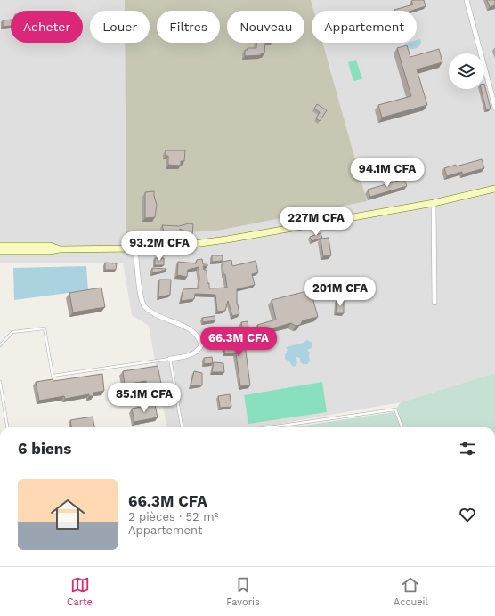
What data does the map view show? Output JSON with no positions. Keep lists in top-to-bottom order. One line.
{"page":{"chip":["Acheter","Louer","Filtres","Nouveau","Appartement"],"price":["94.1M CFA","227M CFA","93.2M CFA","201M CFA","66.3M CFA","85.1M CFA"],"heading":"6 biens","list":[{"name":"66.3M CFA","note":"2 pièces · 52 m² · Appartement"}],"tabs":["Carte","Favoris","Accueil"]}}
